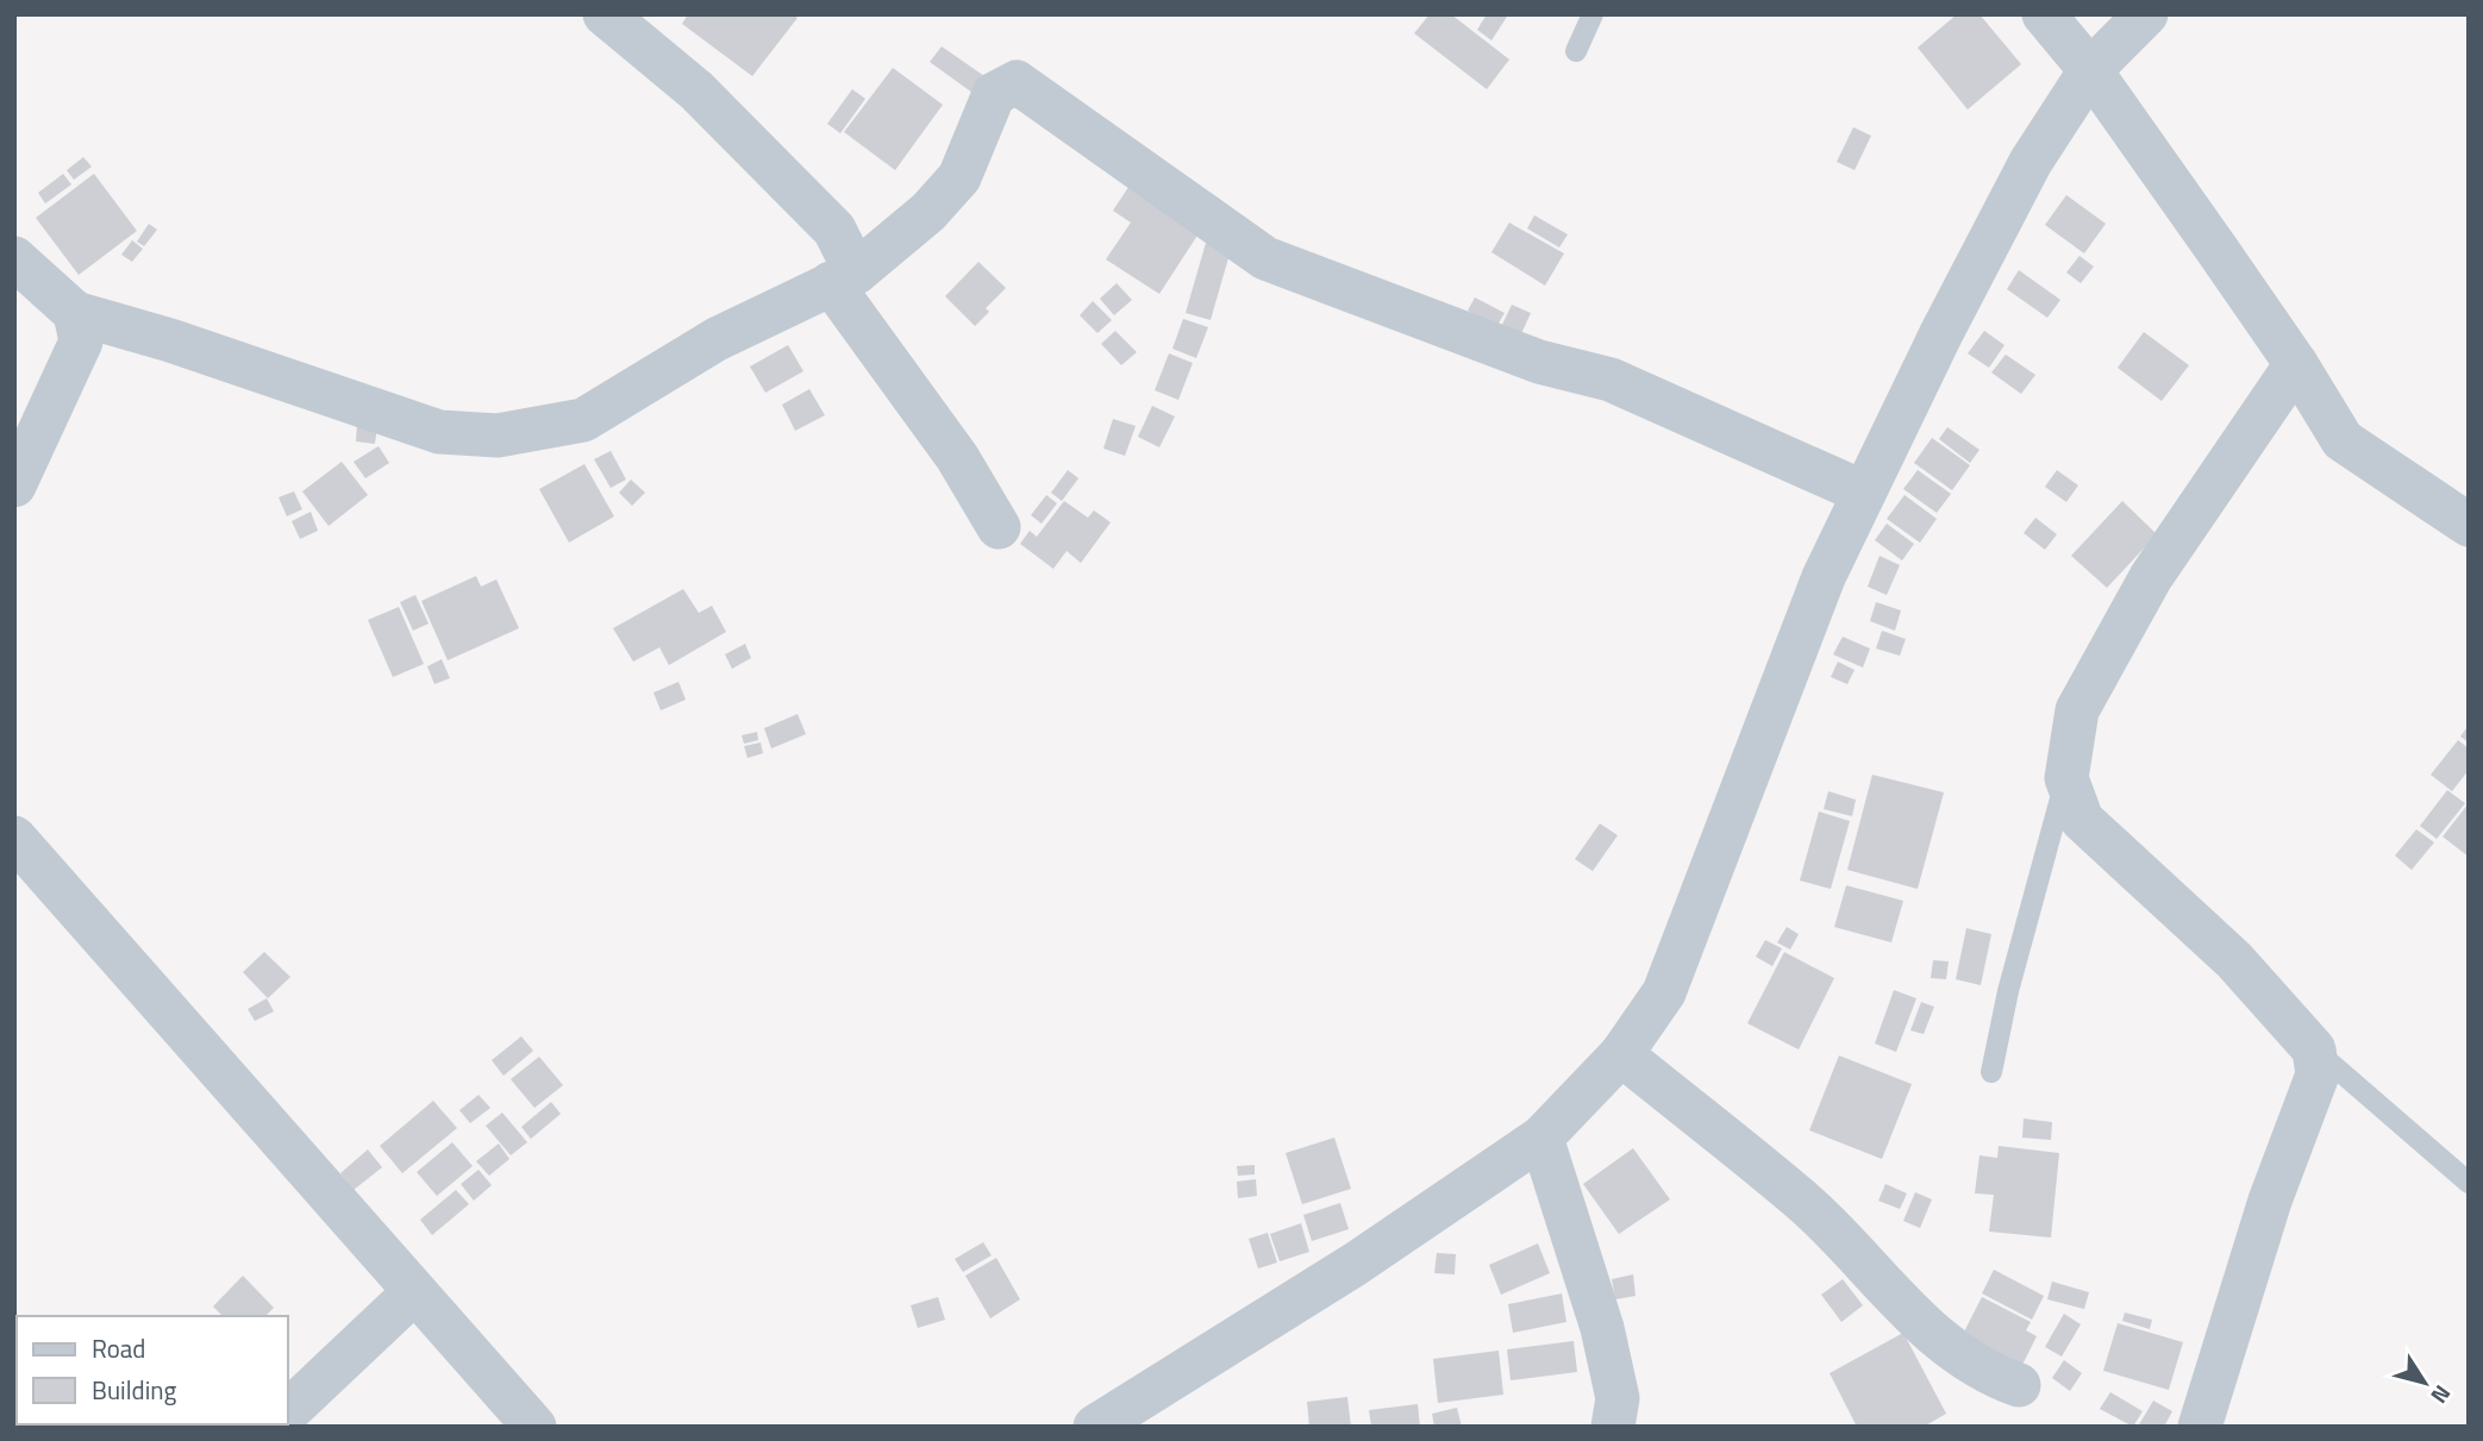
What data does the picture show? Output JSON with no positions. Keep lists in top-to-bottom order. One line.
{"legend":["Road","Building"],"north":"bottom right"}
